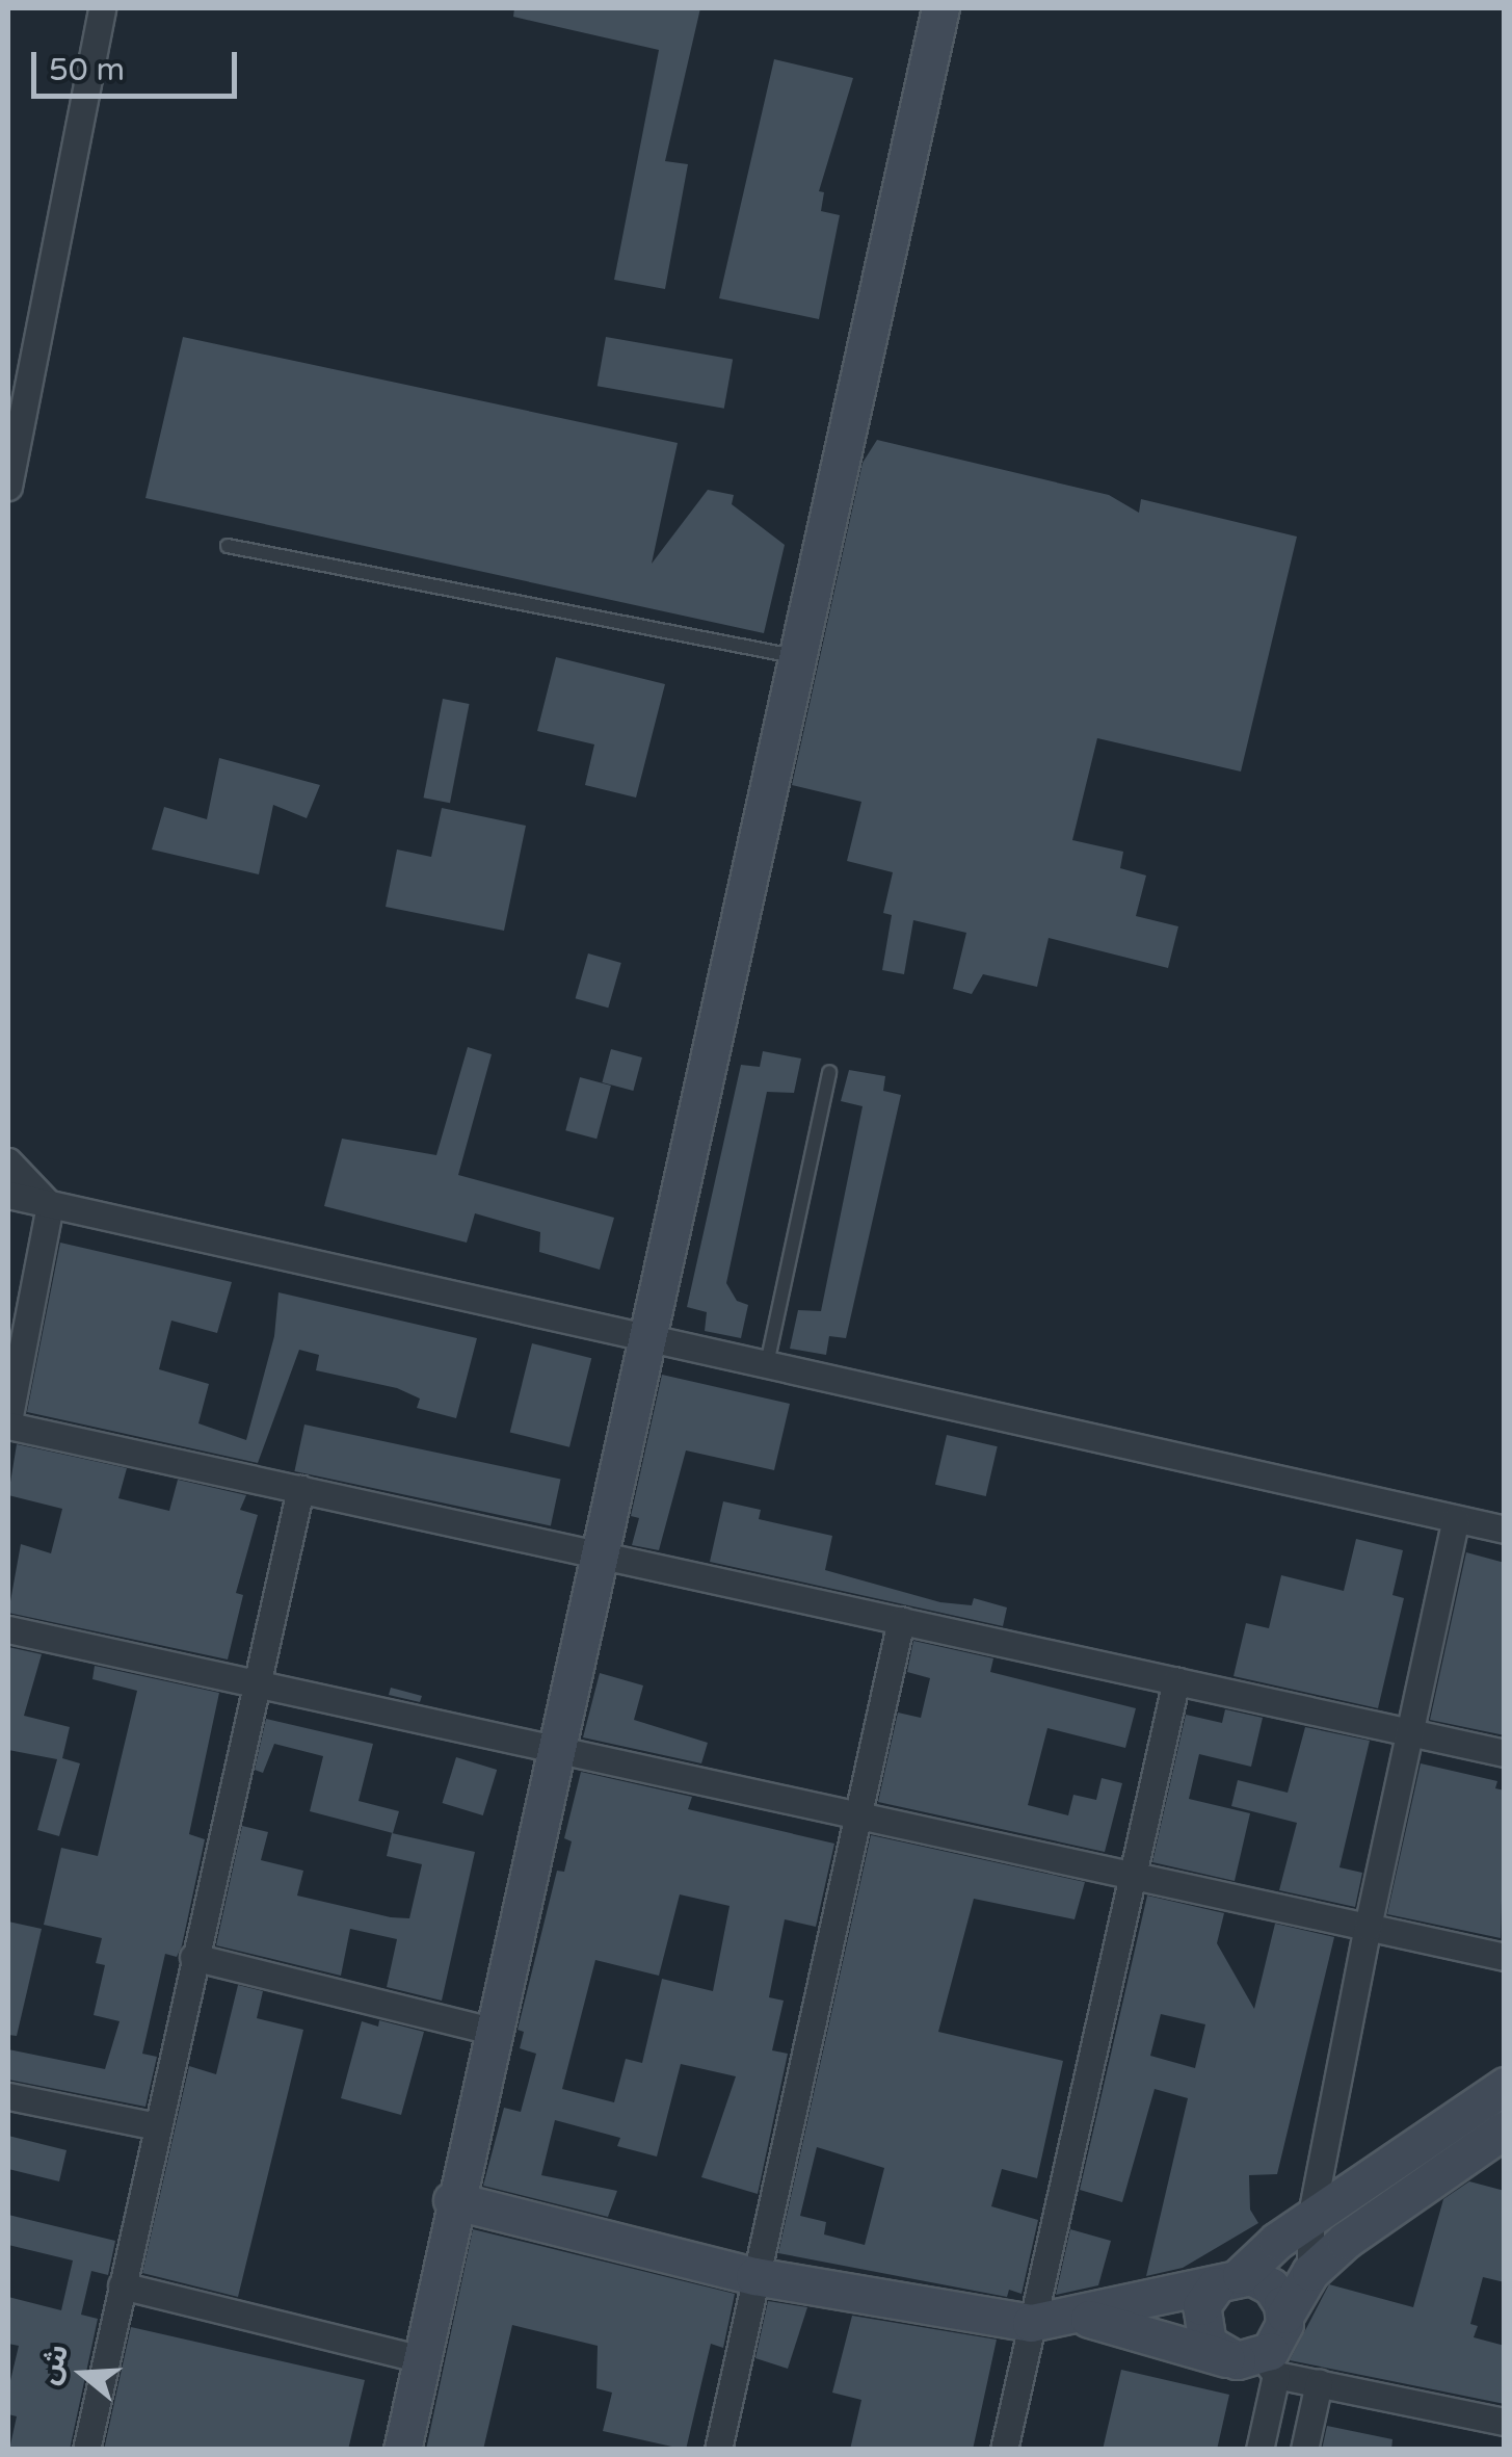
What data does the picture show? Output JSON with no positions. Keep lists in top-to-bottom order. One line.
{"scale_bar":"50 m","north":"left"}
